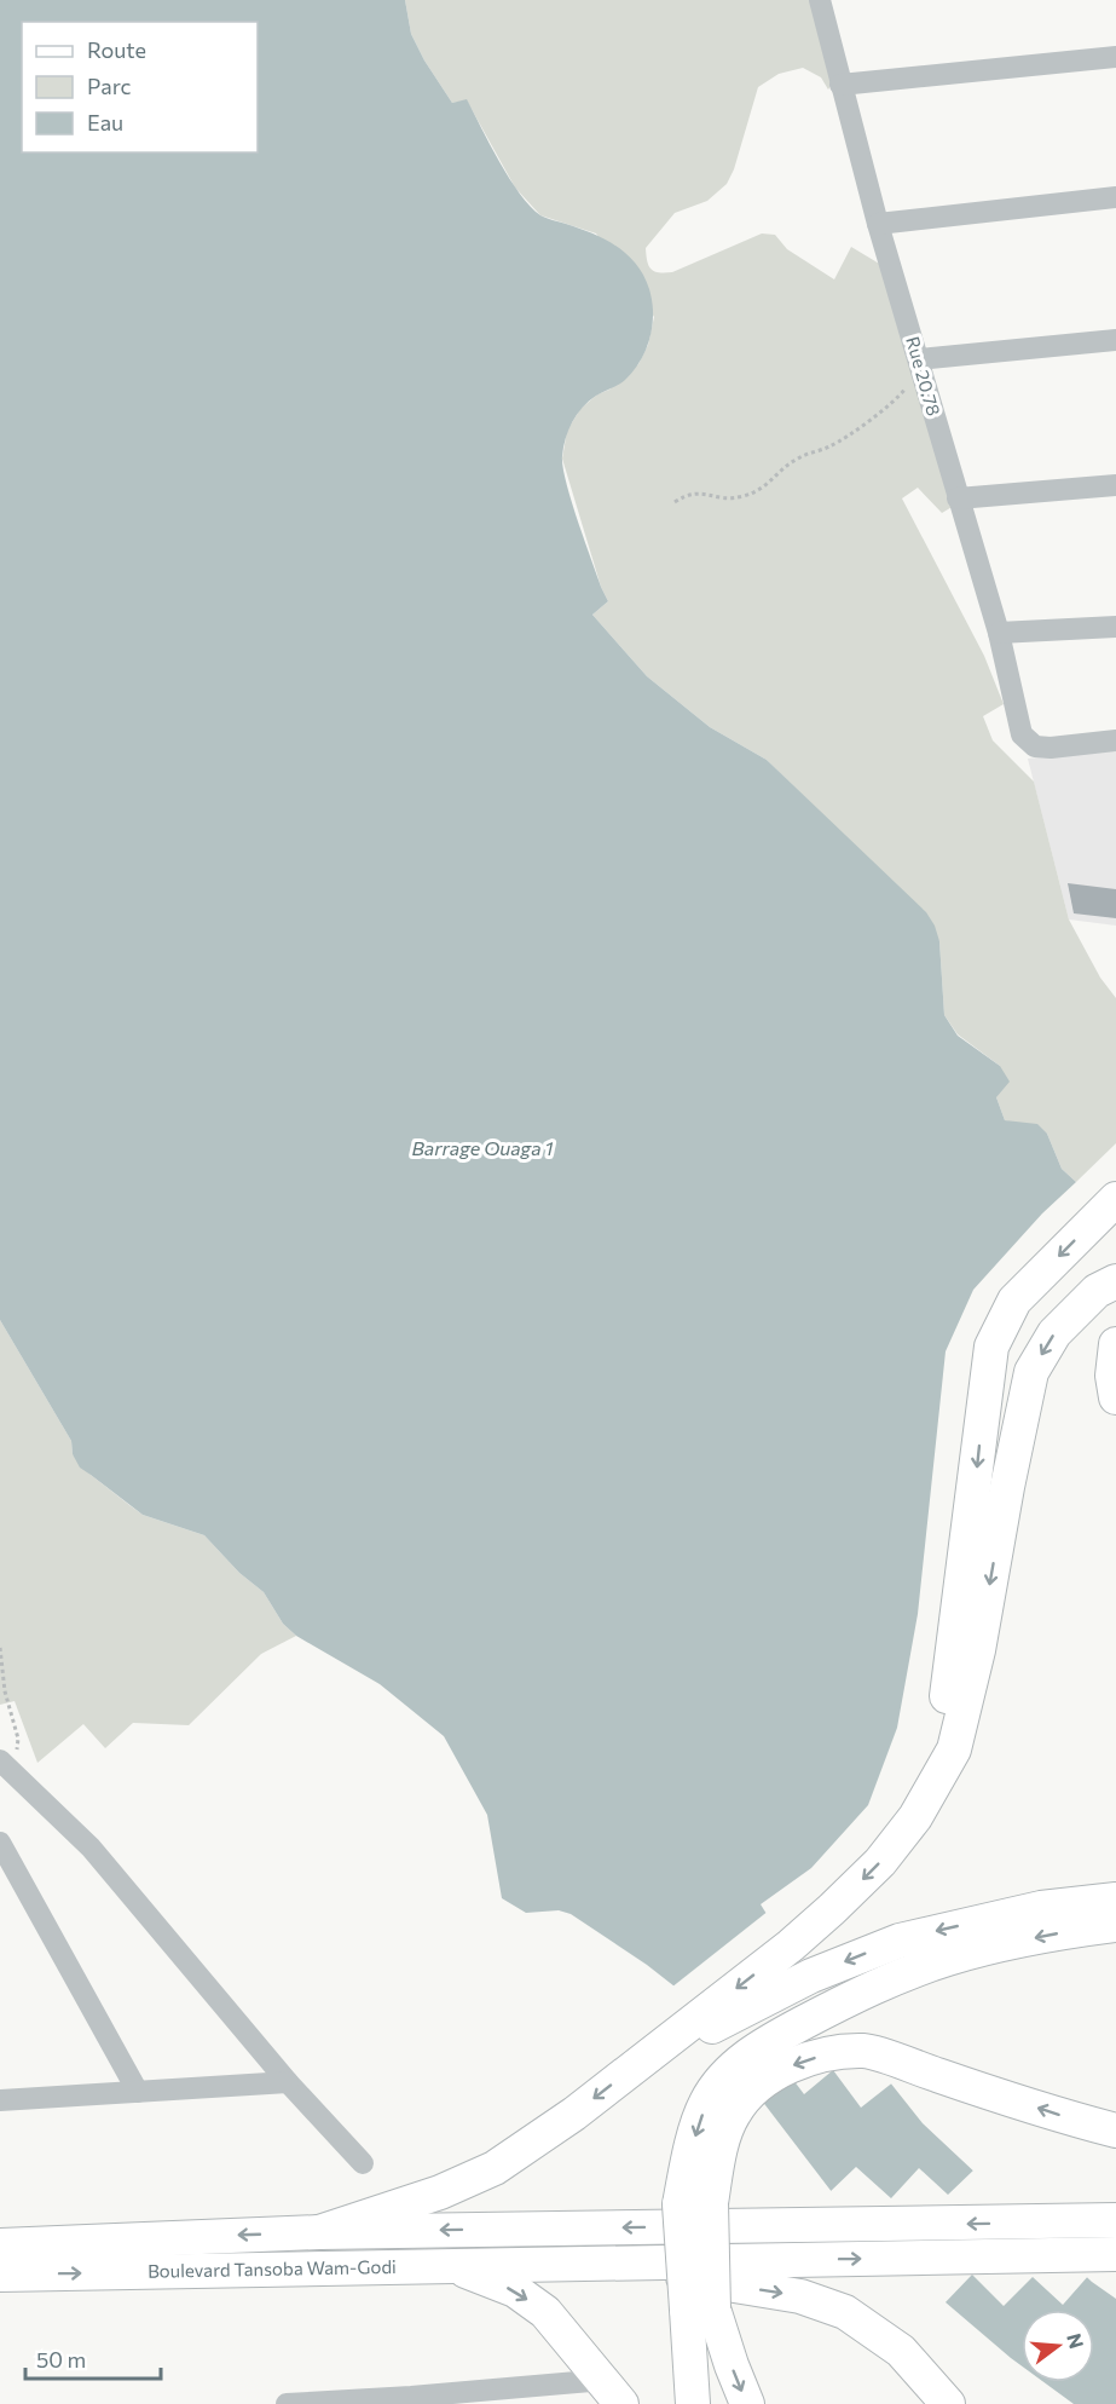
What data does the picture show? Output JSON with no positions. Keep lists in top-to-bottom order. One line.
{"streets":{"main road":["Boulevard Tansoba Wam-Godi"],"street":["Rue 20.78"]},"water":["Barrage Ouaga 1"],"legend":["Route","Parc","Eau"],"scale_bar":"50 m","north":"right"}
